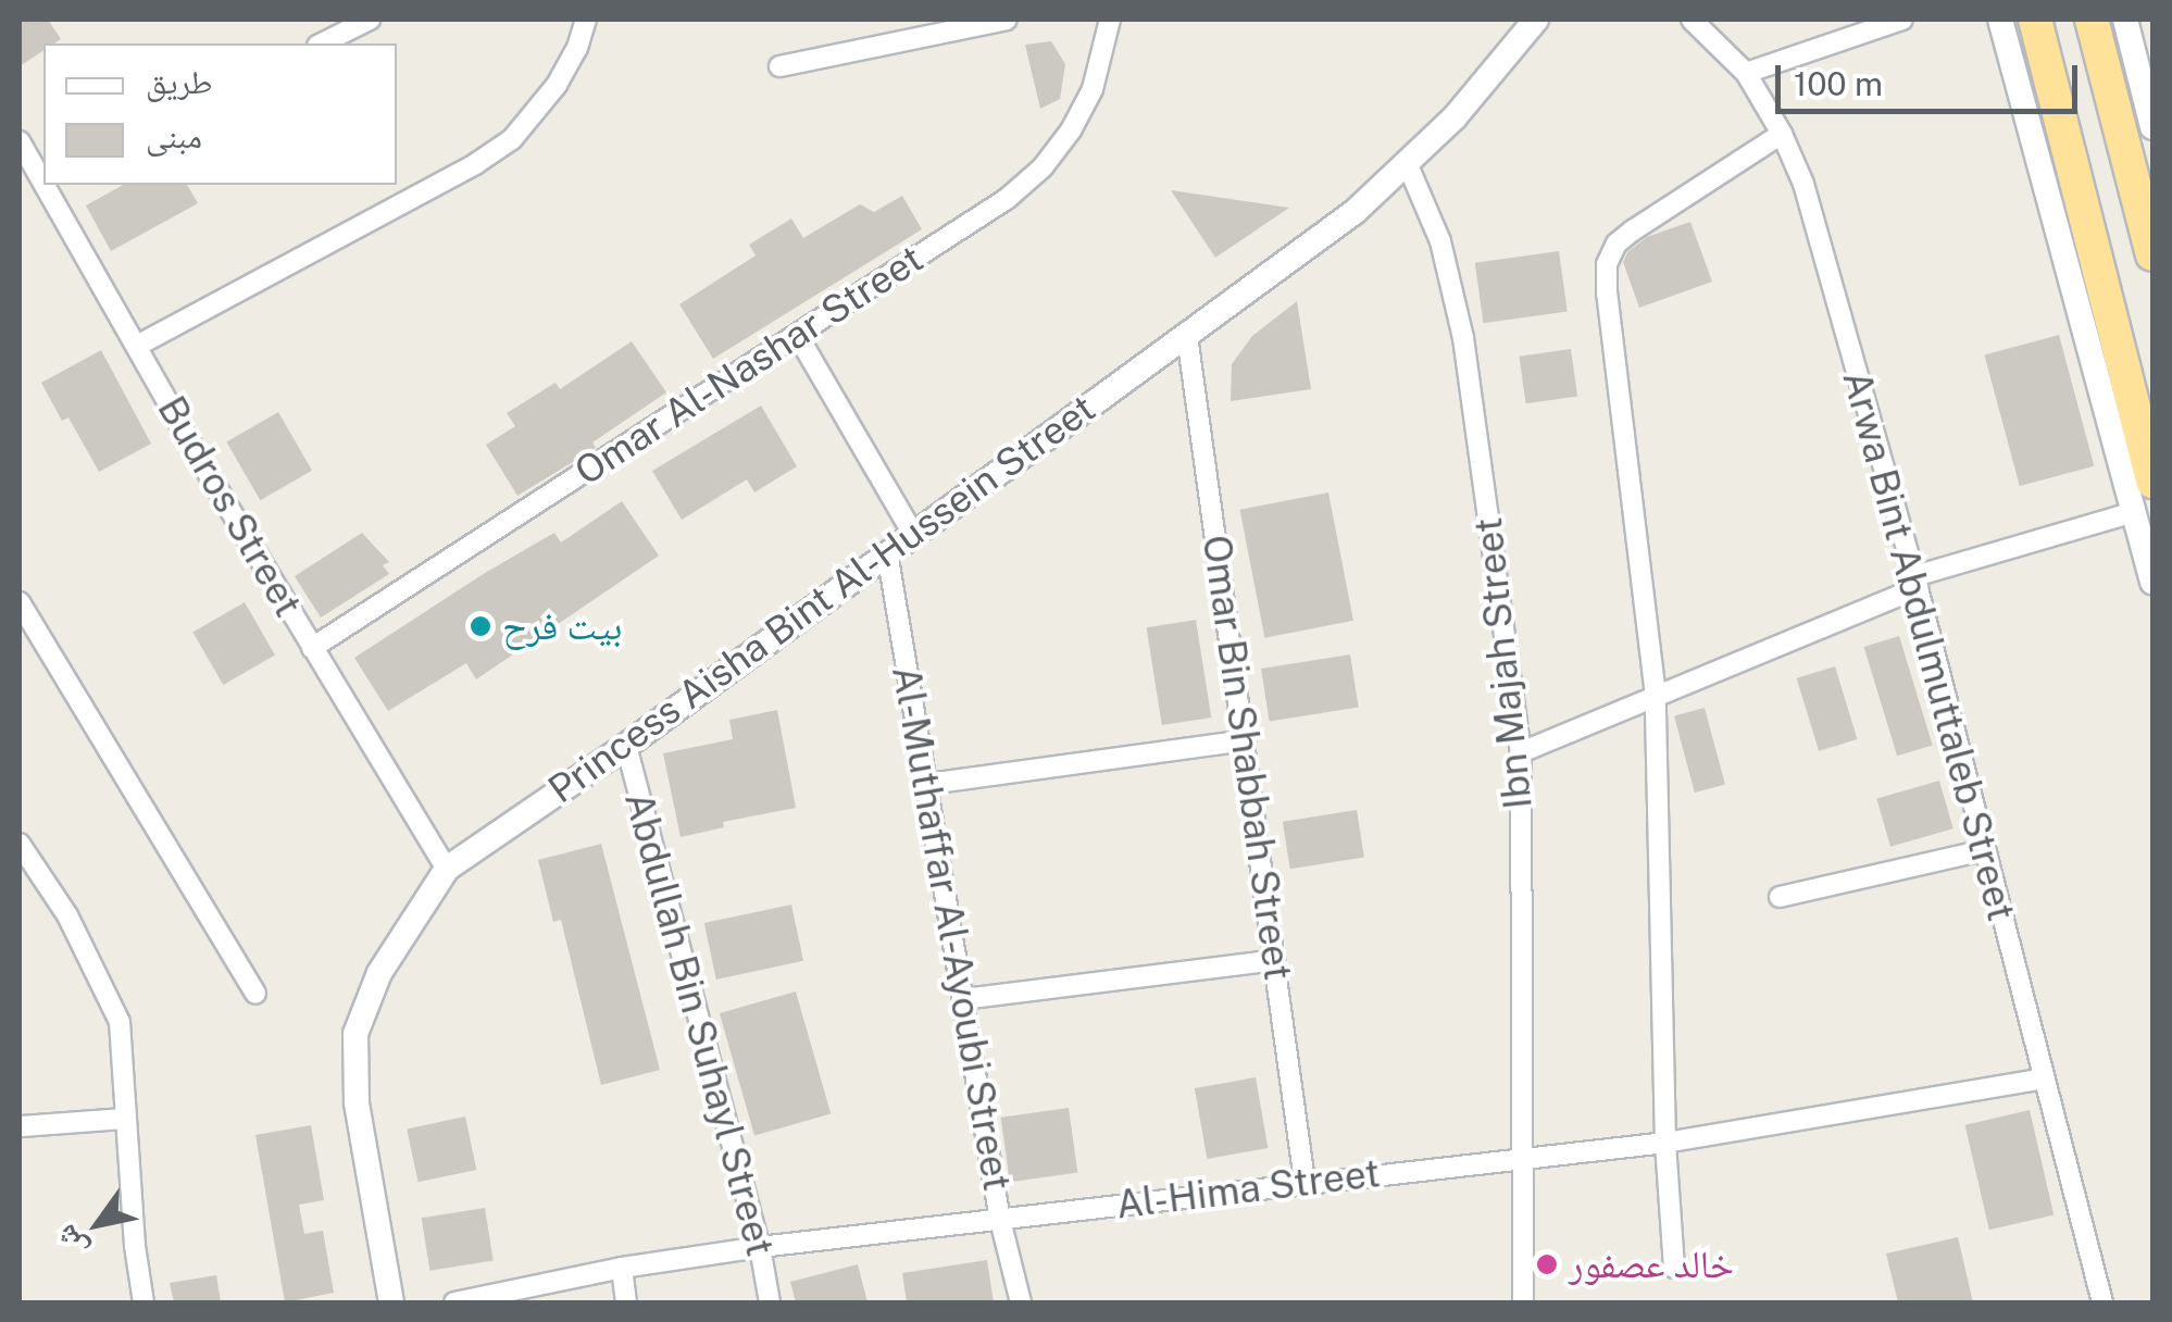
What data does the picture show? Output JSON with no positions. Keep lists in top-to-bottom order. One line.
{"streets":{"street":["Omar Al-Nashar Street","Budros Street","Princess Aisha Bint Al-Hussein Street","Arwa Bint Abdulmuttaleb Street","Ibn Majah Street","Omar Bin Shabbah Street","Al-Muthaffar Al-Ayoubi Street","Abdullah Bin Suhayl Street","Al-Hima Street"]},"crossings":[["Omar Al-Nashar Street","Budros Street"],["Budros Street","Princess Aisha Bint Al-Hussein Street"],["Princess Aisha Bint Al-Hussein Street","Ibn Majah Street"],["Princess Aisha Bint Al-Hussein Street","Omar Bin Shabbah Street"],["Princess Aisha Bint Al-Hussein Street","Al-Muthaffar Al-Ayoubi Street"],["Princess Aisha Bint Al-Hussein Street","Abdullah Bin Suhayl Street"],["Arwa Bint Abdulmuttaleb Street","Al-Hima Street"],["Ibn Majah Street","Al-Hima Street"],["Omar Bin Shabbah Street","Al-Hima Street"],["Al-Muthaffar Al-Ayoubi Street","Al-Hima Street"],["Abdullah Bin Suhayl Street","Al-Hima Street"]],"places":["بيت فرح","خالد عصفور"],"legend":["طريق","مبنى"],"scale_bar":"100 m","north":"bottom left"}
